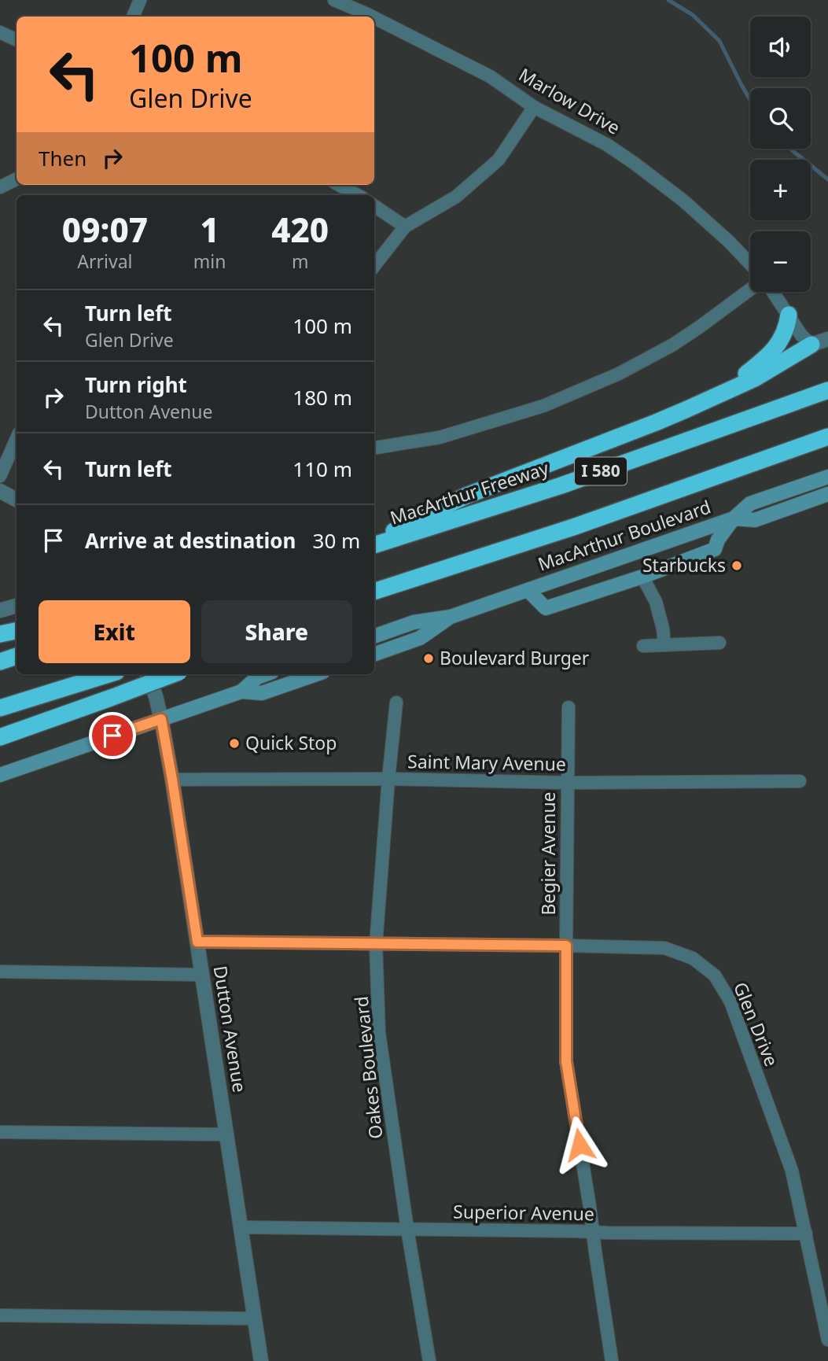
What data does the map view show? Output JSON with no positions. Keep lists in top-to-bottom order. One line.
{"streets":{"highway":["I 580","MacArthur Freeway"],"main road":["MacArthur Boulevard"],"street":["Marlow Drive","Saint Mary Avenue","Begier Avenue","Glen Drive","Dutton Avenue","Oakes Boulevard","Superior Avenue"]},"crossings":[["Saint Mary Avenue","Begier Avenue"],["Saint Mary Avenue","Dutton Avenue"],["Saint Mary Avenue","Oakes Boulevard"],["Begier Avenue","Glen Drive"],["Begier Avenue","Superior Avenue"],["Glen Drive","Dutton Avenue"],["Glen Drive","Oakes Boulevard"],["Glen Drive","Superior Avenue"],["Dutton Avenue","Superior Avenue"],["Oakes Boulevard","Superior Avenue"]],"places":["Starbucks","Boulevard Burger","Quick Stop"],"page":{"map_buttons":["+","−"],"turn":["100 m","Glen Drive"],"then":"Then","eta":["09:07","Arrival","1","min","420","m"],"list":[{"name":"Turn left","note":"Glen Drive","value":"100 m"},{"name":"Turn right","note":"Dutton Avenue","value":"180 m"},{"name":"Turn left","value":"110 m"},{"name":"Arrive at destination","value":"30 m"}],"buttons":["Exit","Share"]}}
